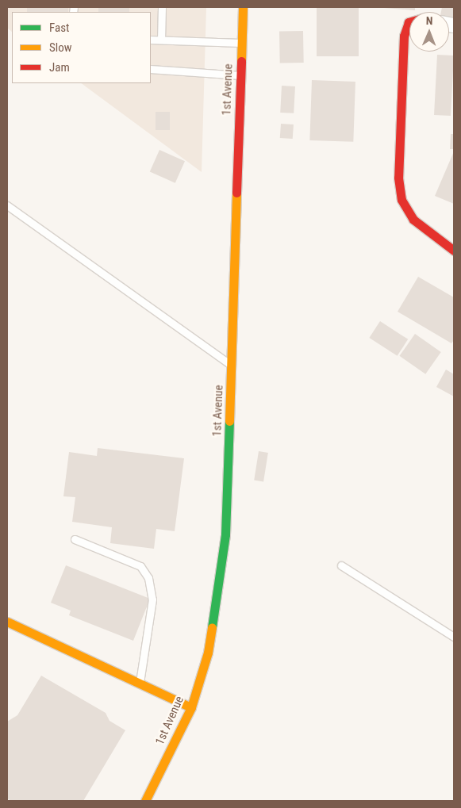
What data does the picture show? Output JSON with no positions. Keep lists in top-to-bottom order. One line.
{"streets":{"street":["1st Avenue"]},"legend":["Fast","Slow","Jam"],"north":"top"}
